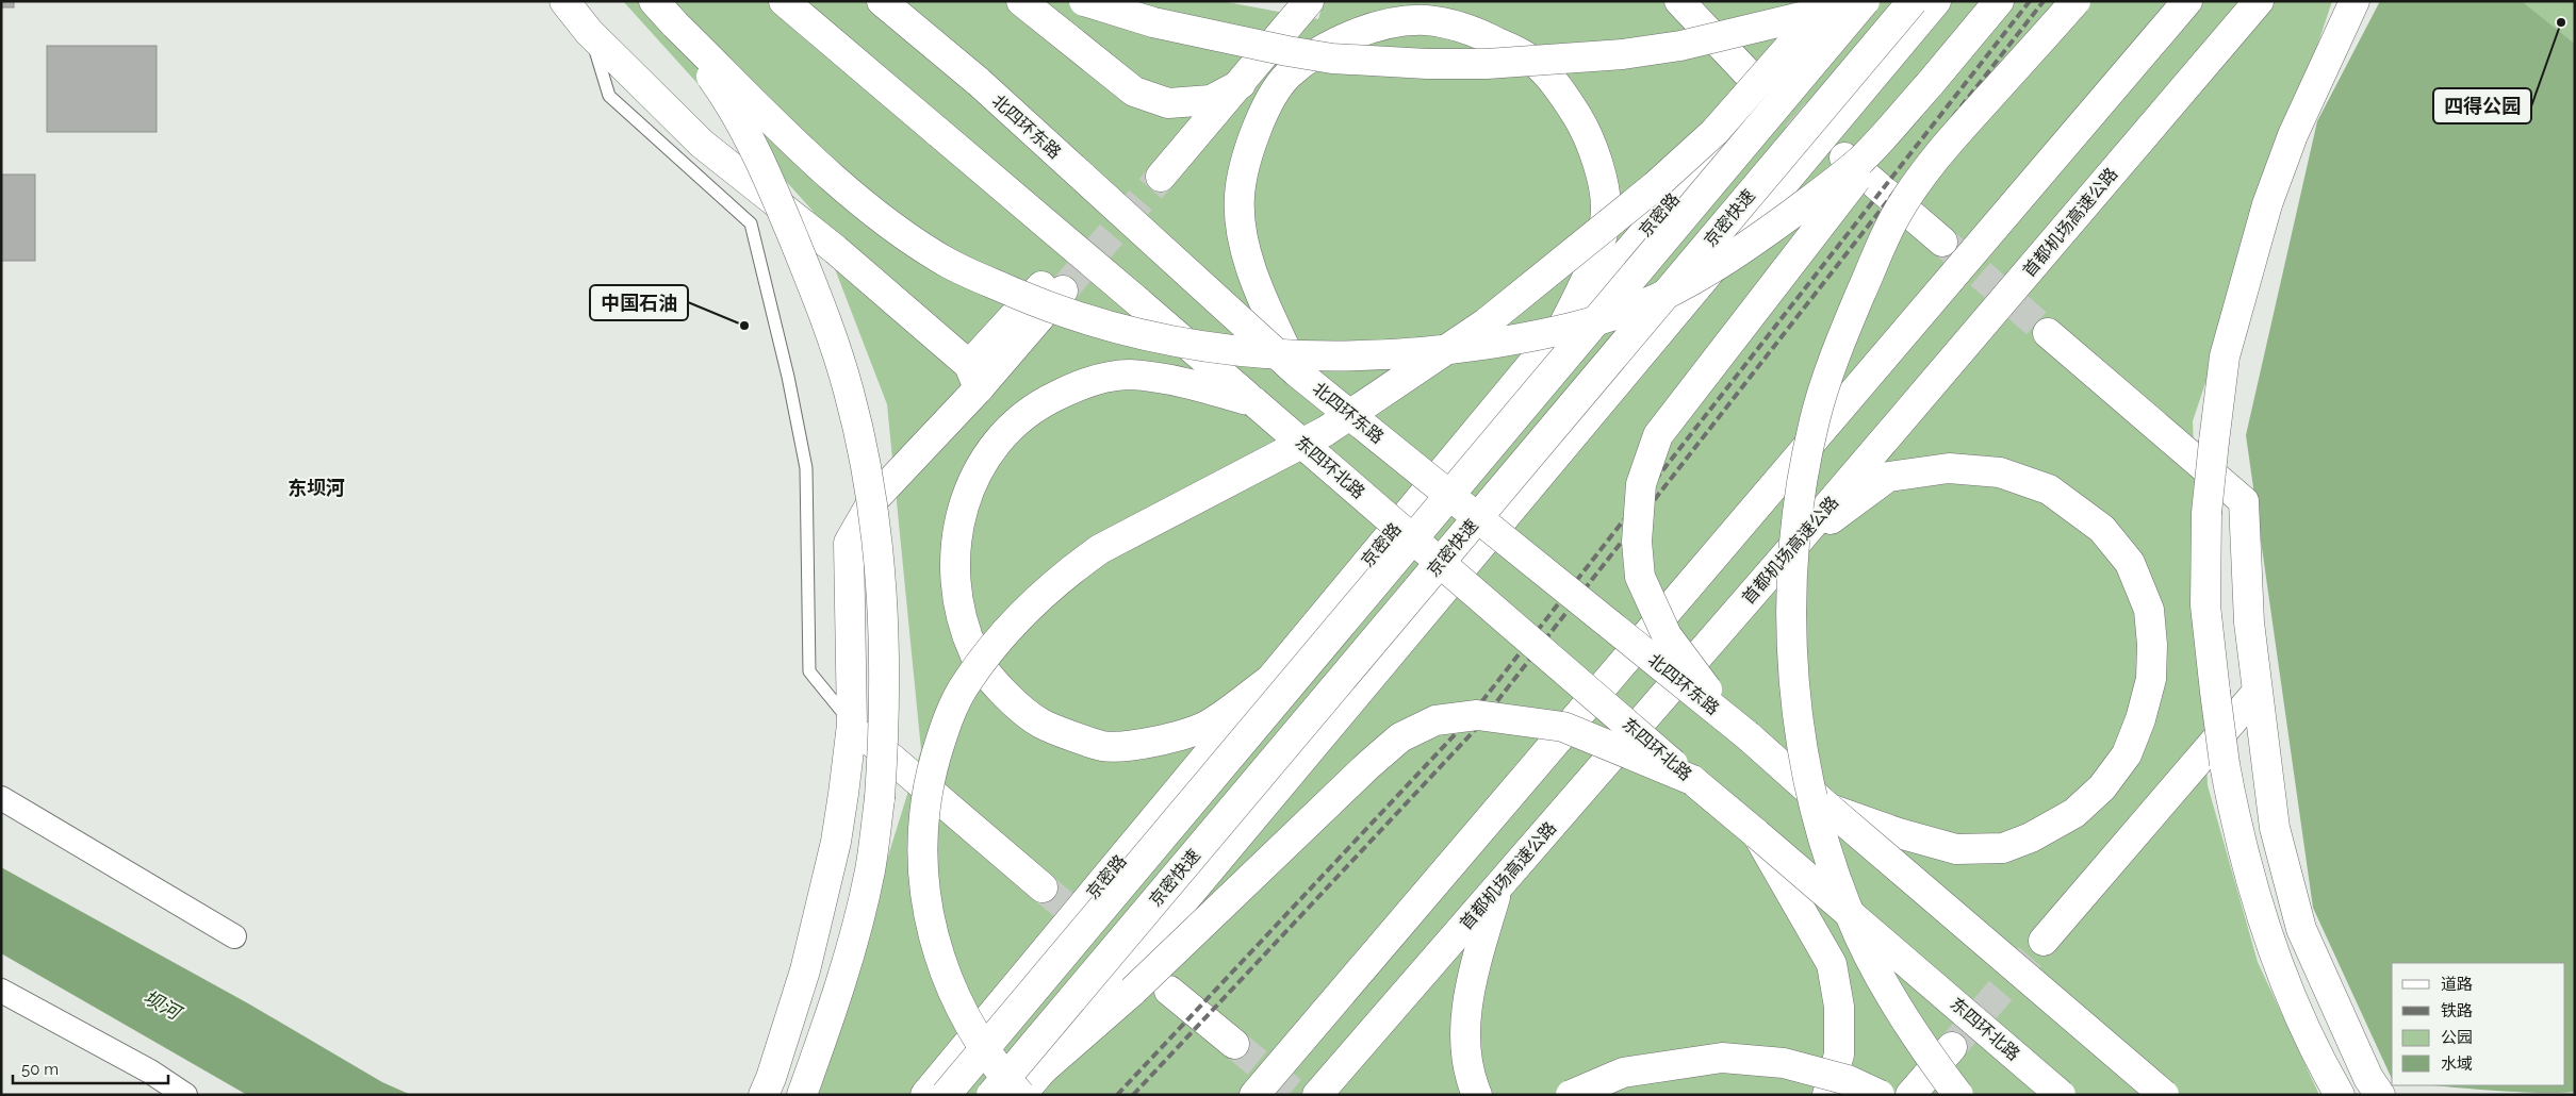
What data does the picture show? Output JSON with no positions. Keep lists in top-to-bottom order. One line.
{"streets":{"main road":["北四环东路","京密路","京密快速","首都机场高速公路","东四环北路"]},"districts":["东坝河"],"water":["坝河"],"places":["四得公园","中国石油"],"legend":["道路","铁路","公园","水域"],"scale_bar":"50 m"}
